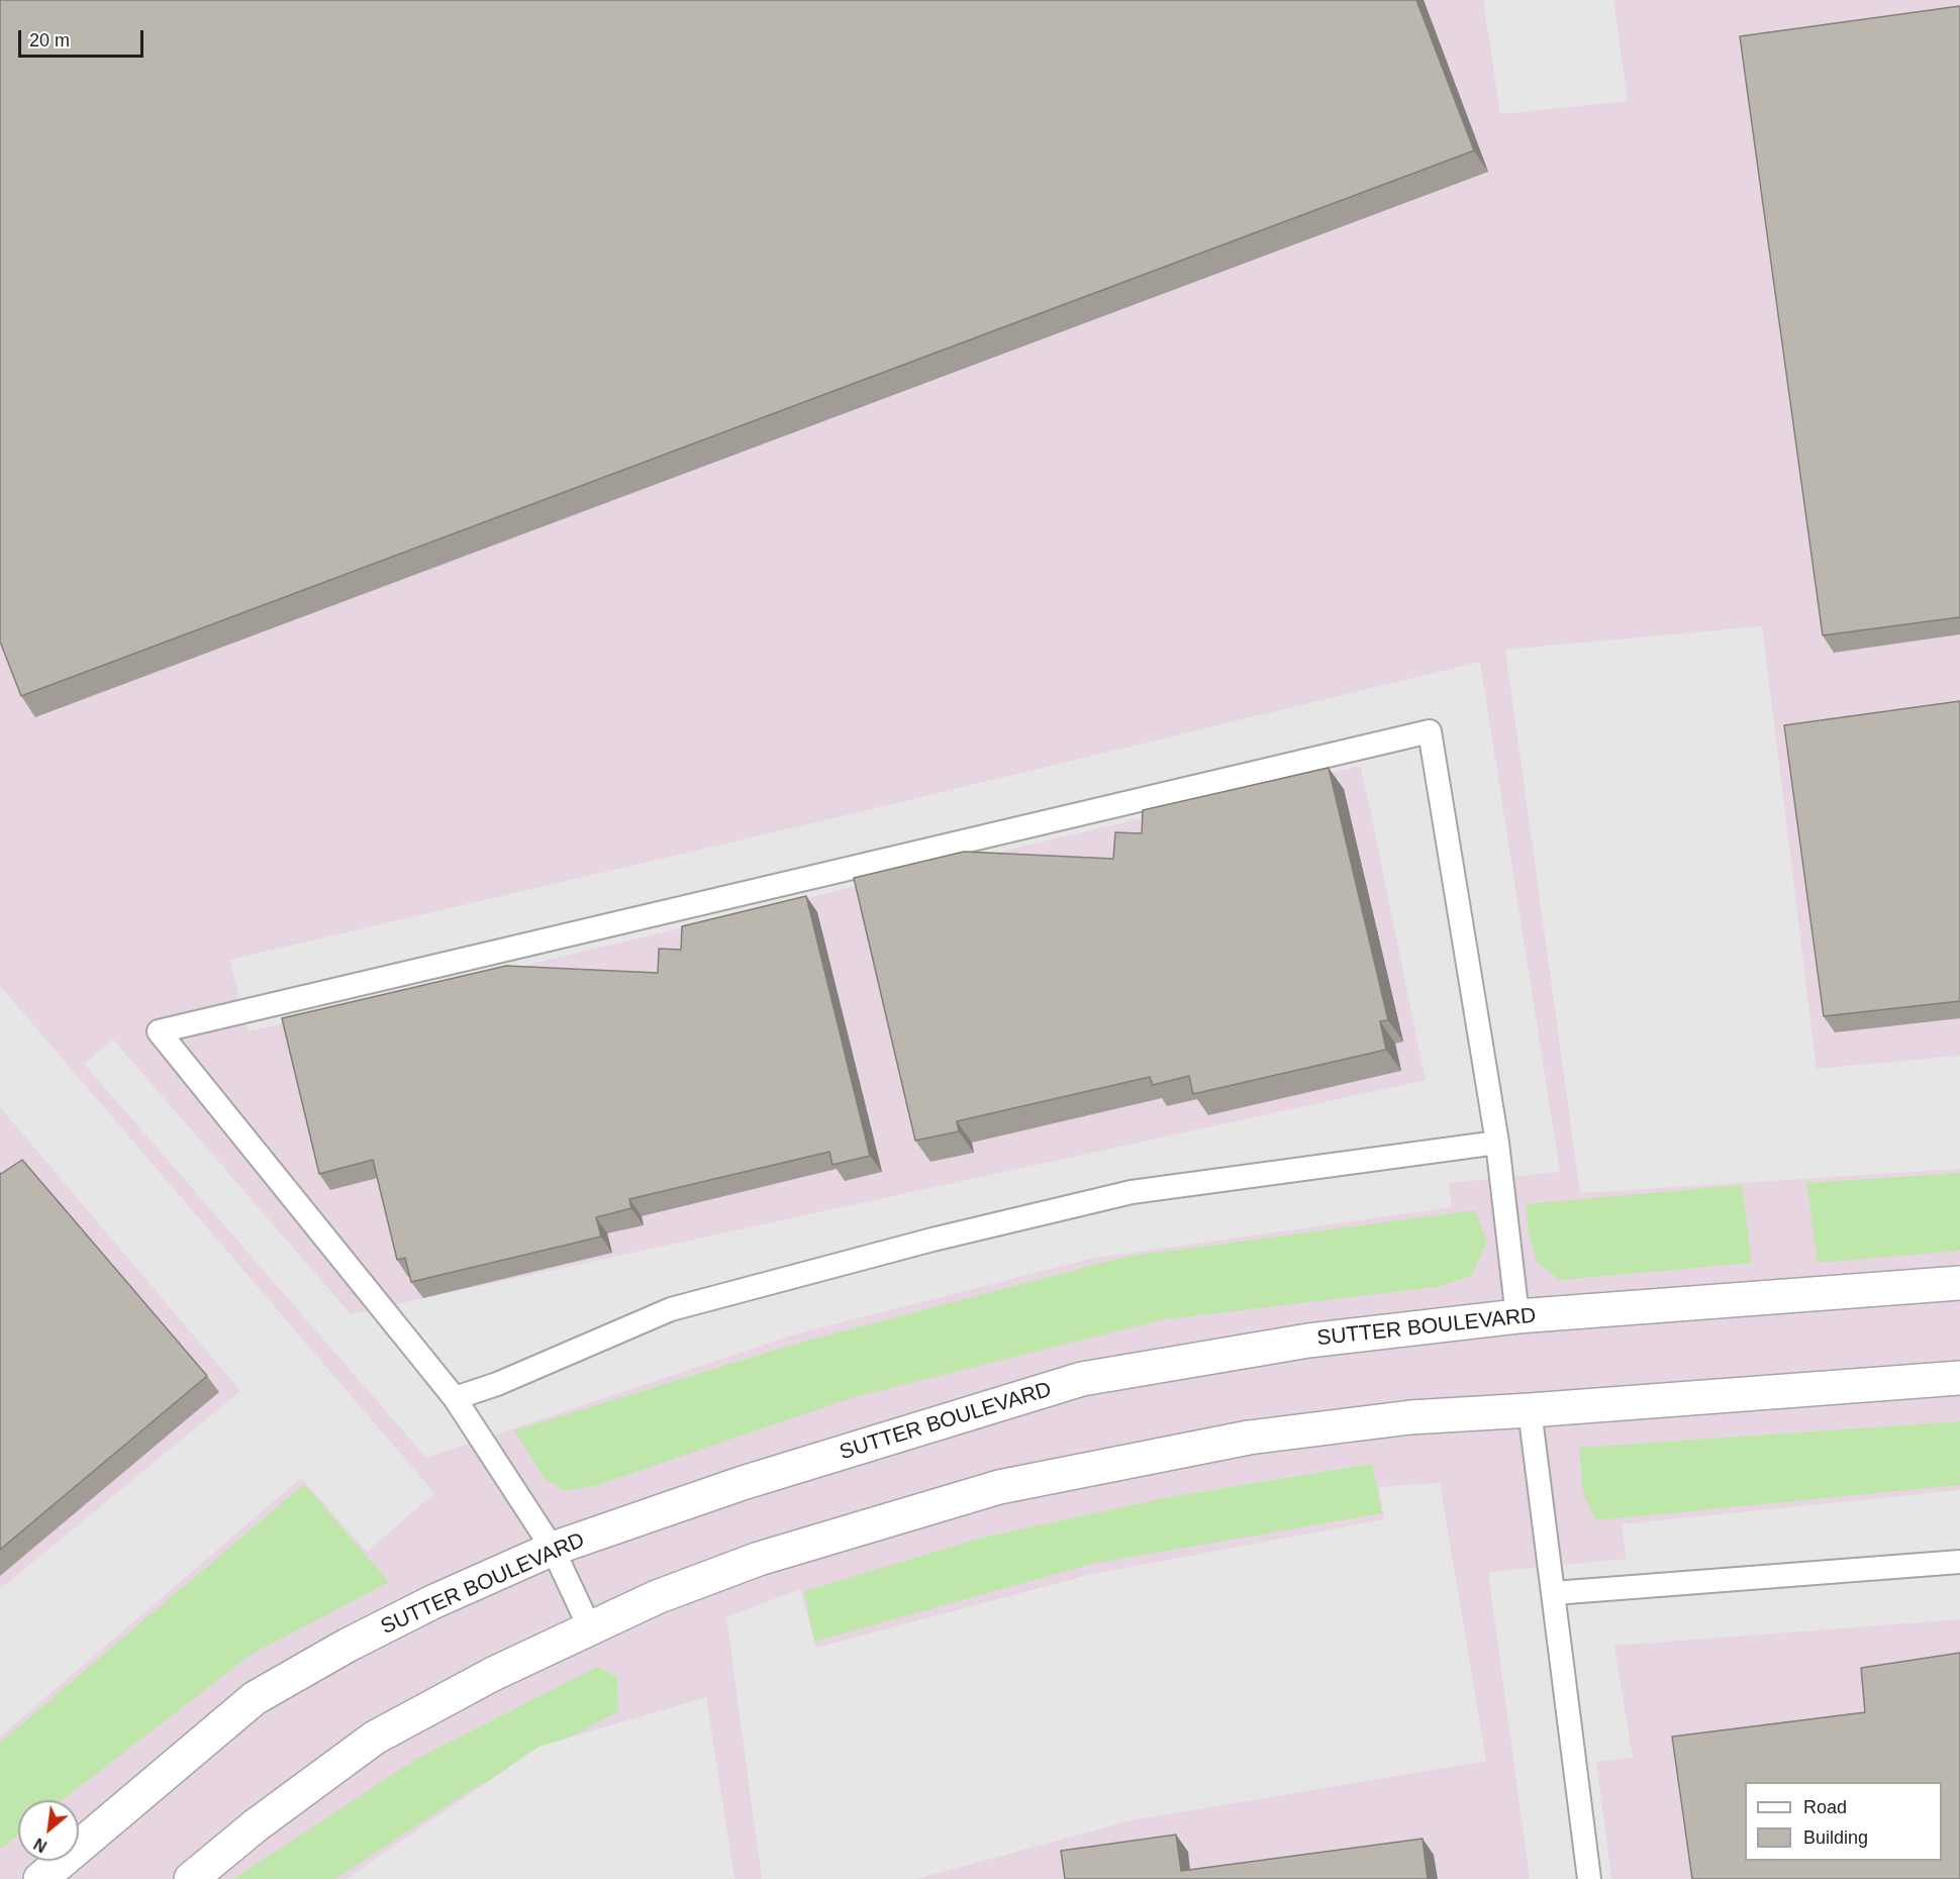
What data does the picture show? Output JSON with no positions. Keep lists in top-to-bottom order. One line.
{"streets":{"street":["SUTTER BOULEVARD"]},"legend":["Road","Building"],"scale_bar":"20 m","north":"bottom left"}
